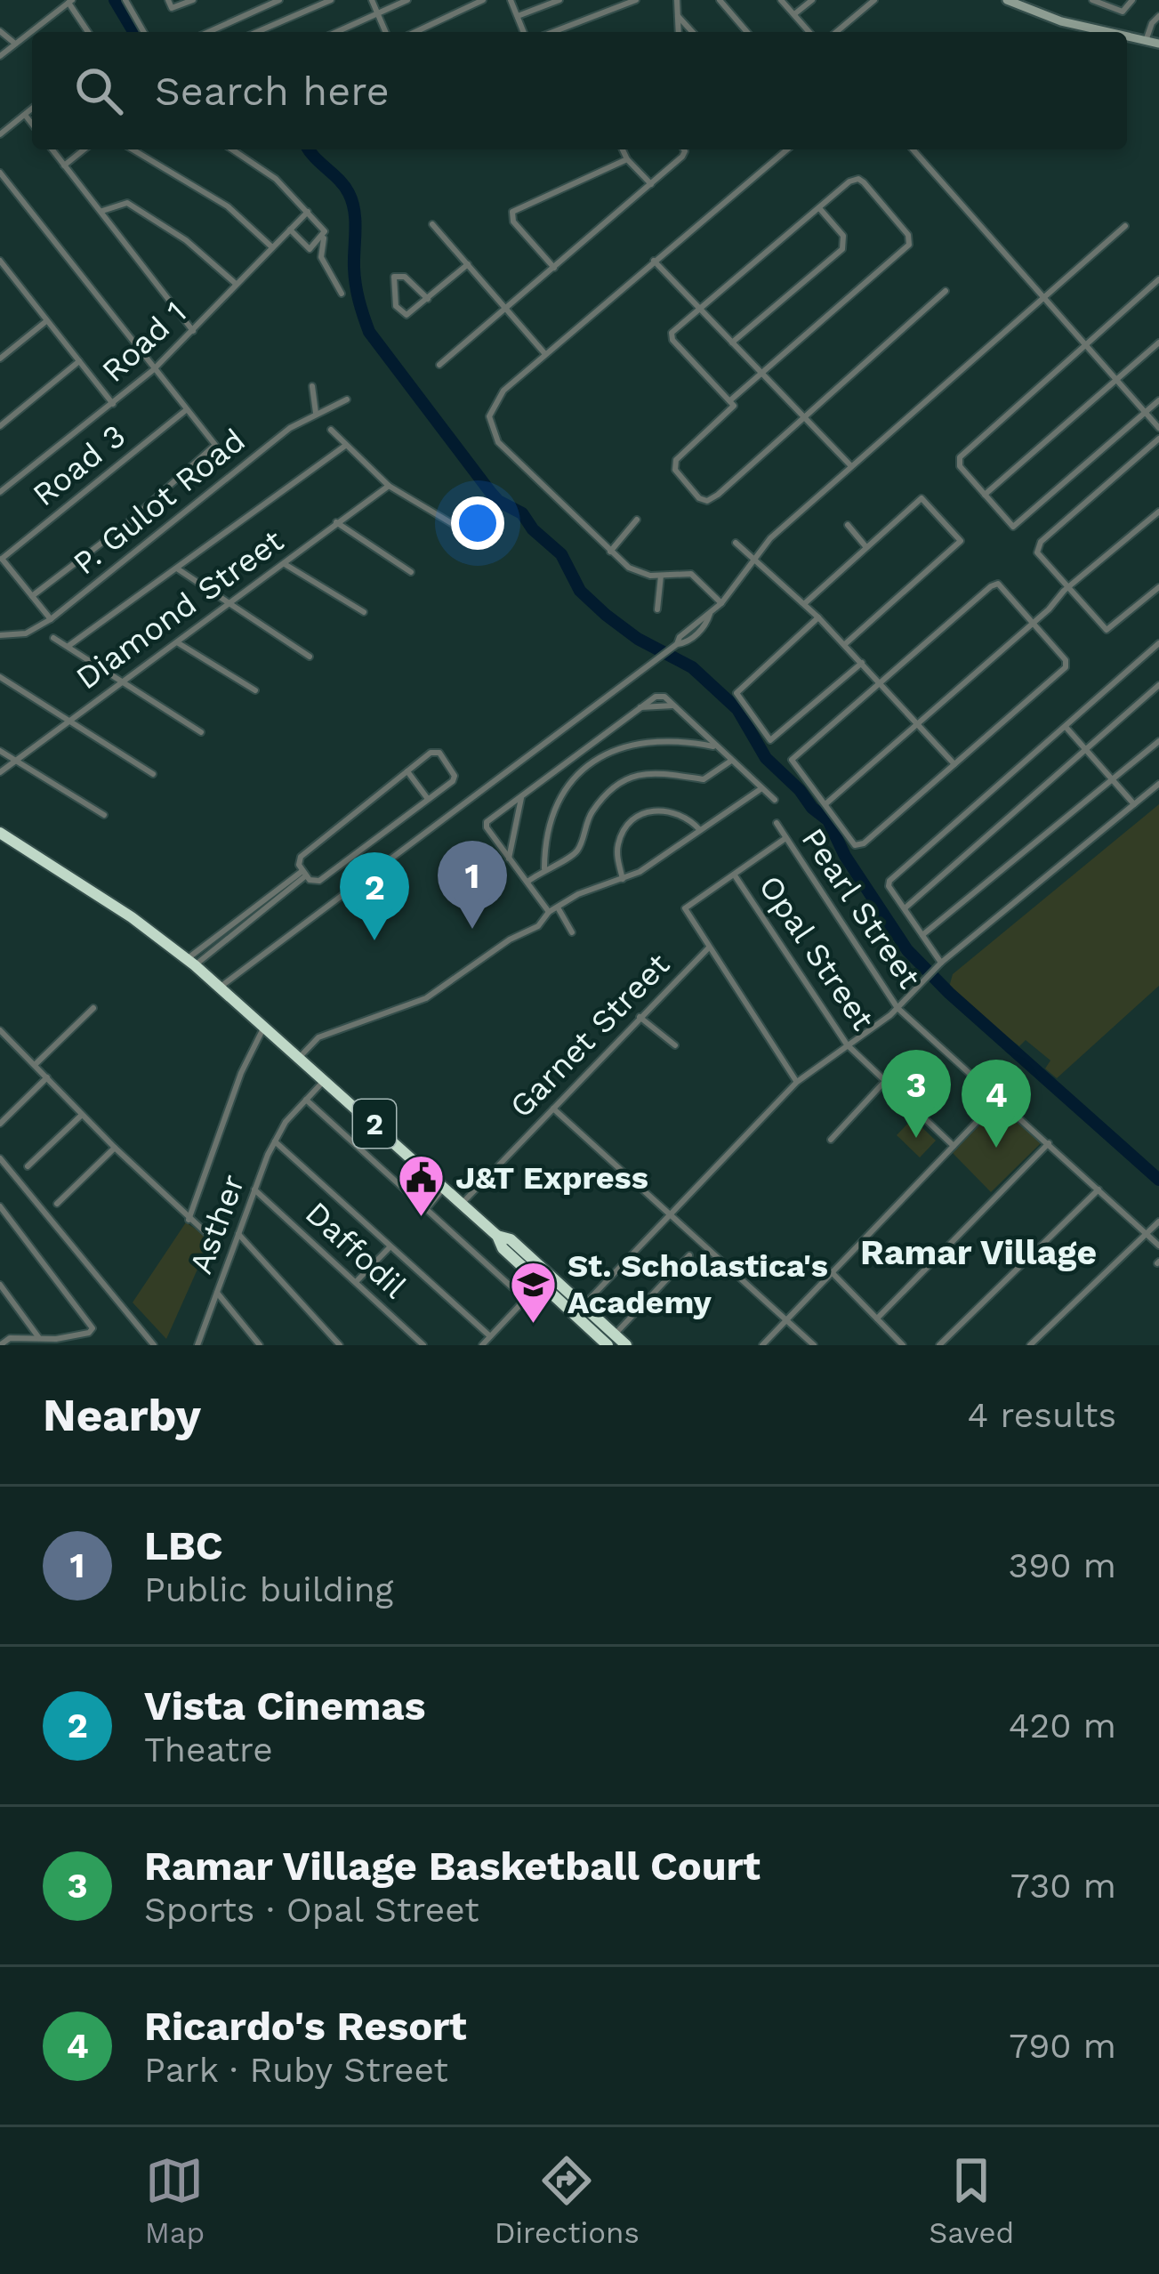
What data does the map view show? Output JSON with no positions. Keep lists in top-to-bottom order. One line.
{"streets":{"highway":["2"],"street":["Road 1","Road 3","P. Gulot Road","Diamond Street","Pearl Street","Opal Street","Garnet Street","Asther","Daffodil"]},"crossings":[["Garnet Street","2"],["2","Asther"],["Asther","Daffodil"]],"districts":["Ramar Village"],"places":{"public building":["J&T Express"],"school or university":["St. Scholastica's Academy"]},"page":{"search":"Search here","pins":["1","2","3","4"],"heading":["Nearby","4 results"],"list":[{"mark":"1","name":"LBC","note":"Public building","value":"390 m"},{"mark":"2","name":"Vista Cinemas","note":"Theatre","value":"420 m"},{"mark":"3","name":"Ramar Village Basketball Court","note":"Sports · Opal Street","value":"730 m"},{"mark":"4","name":"Ricardo's Resort","note":"Park · Ruby Street","value":"790 m"}],"nav":["Map","Directions","Saved"]}}
